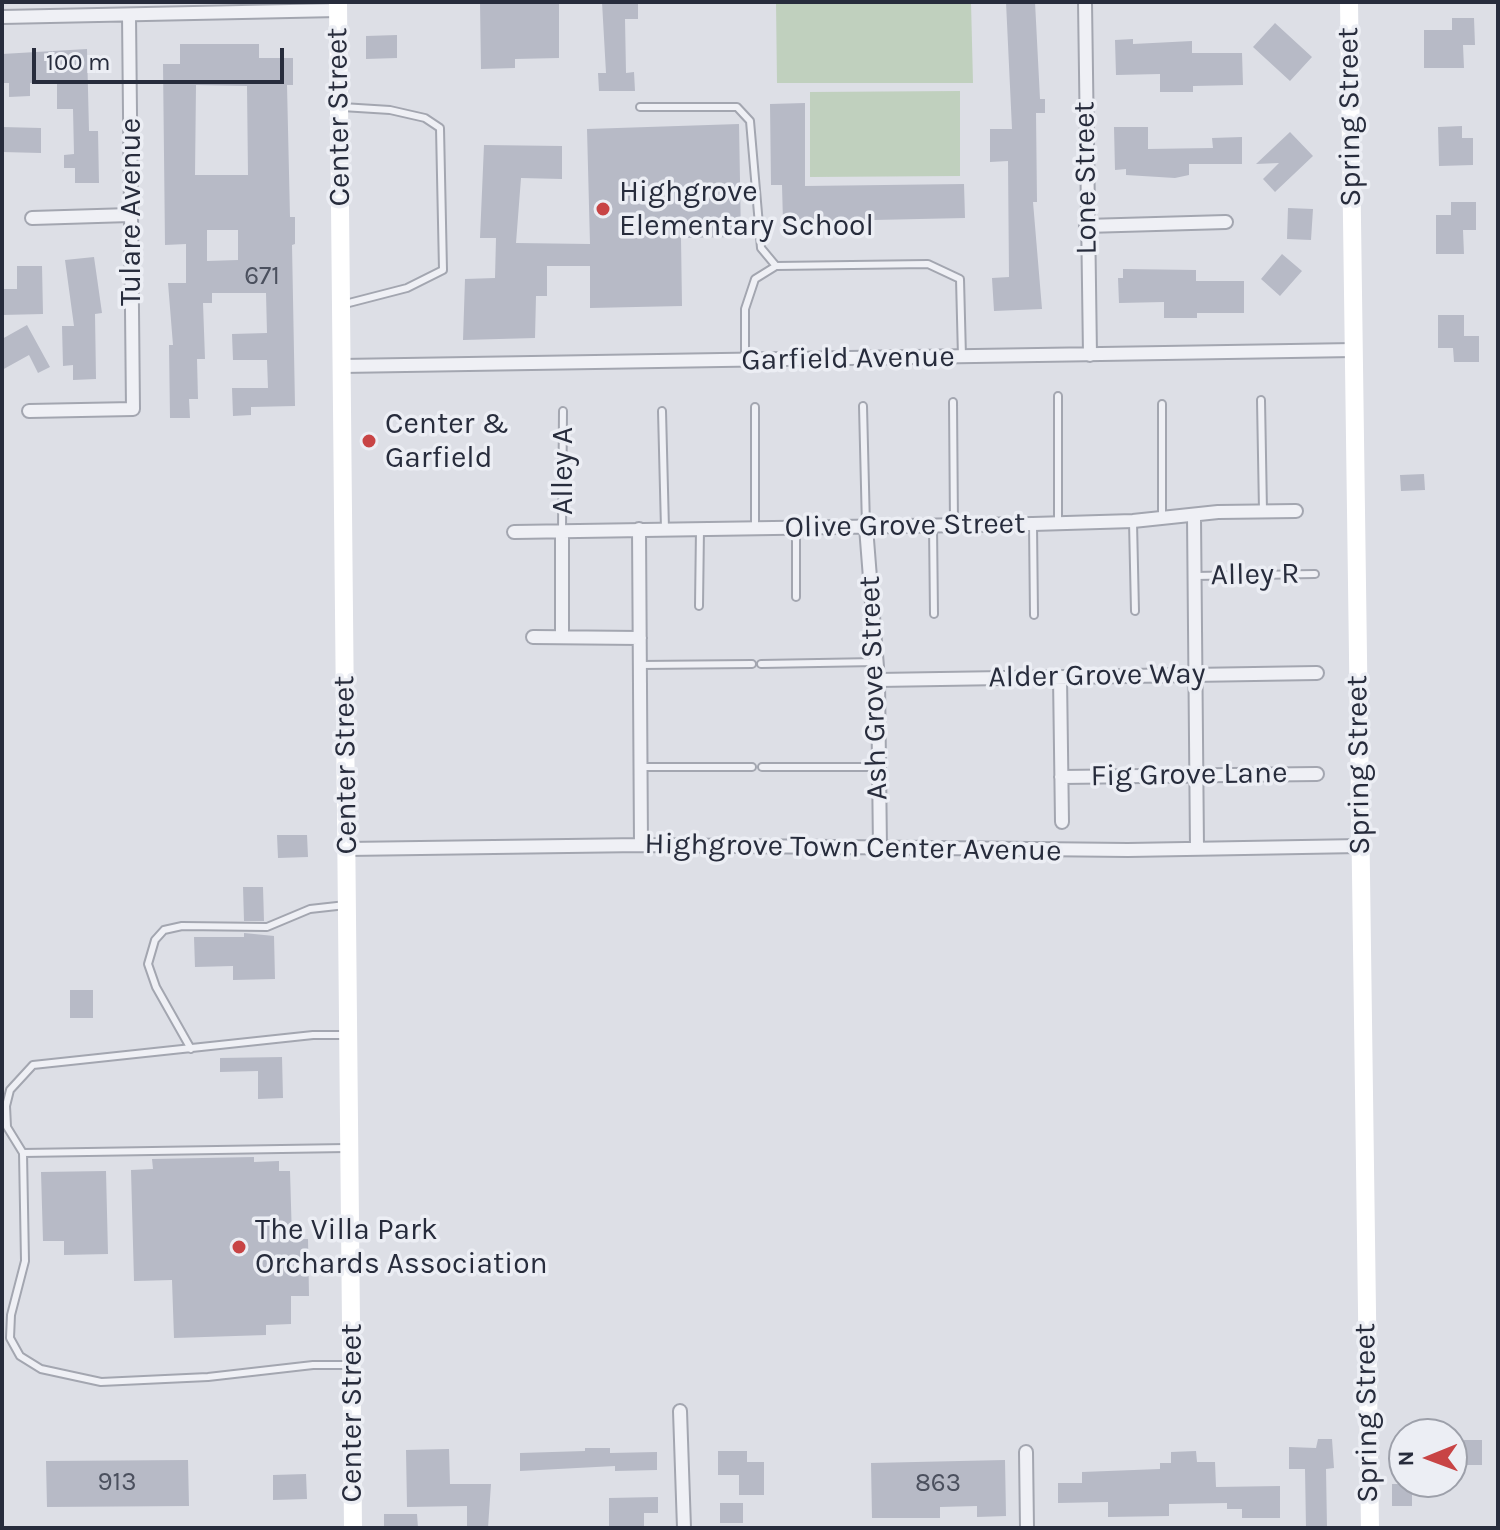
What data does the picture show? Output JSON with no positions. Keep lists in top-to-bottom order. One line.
{"streets":{"main road":["Center Street","Spring Street"],"street":["Lone Street","Tulare Avenue","Garfield Avenue","Olive Grove Street","Alder Grove Way","Ash Grove Street","Fig Grove Lane","Highgrove Town Center Avenue"],"lane":["Alley A","Alley R"]},"crossings":[["Center Street","Garfield Avenue"],["Center Street","Highgrove Town Center Avenue"],["Spring Street","Garfield Avenue"],["Spring Street","Highgrove Town Center Avenue"],["Lone Street","Garfield Avenue"],["Alley A","Olive Grove Street"],["Olive Grove Street","Ash Grove Street"],["Alder Grove Way","Ash Grove Street"],["Ash Grove Street","Highgrove Town Center Avenue"]],"places":["Highgrove Elementary School","Center & Garfield","The Villa Park Orchards Association"],"house_numbers":["671","913","863"],"scale_bar":"100 m","north":"left"}
